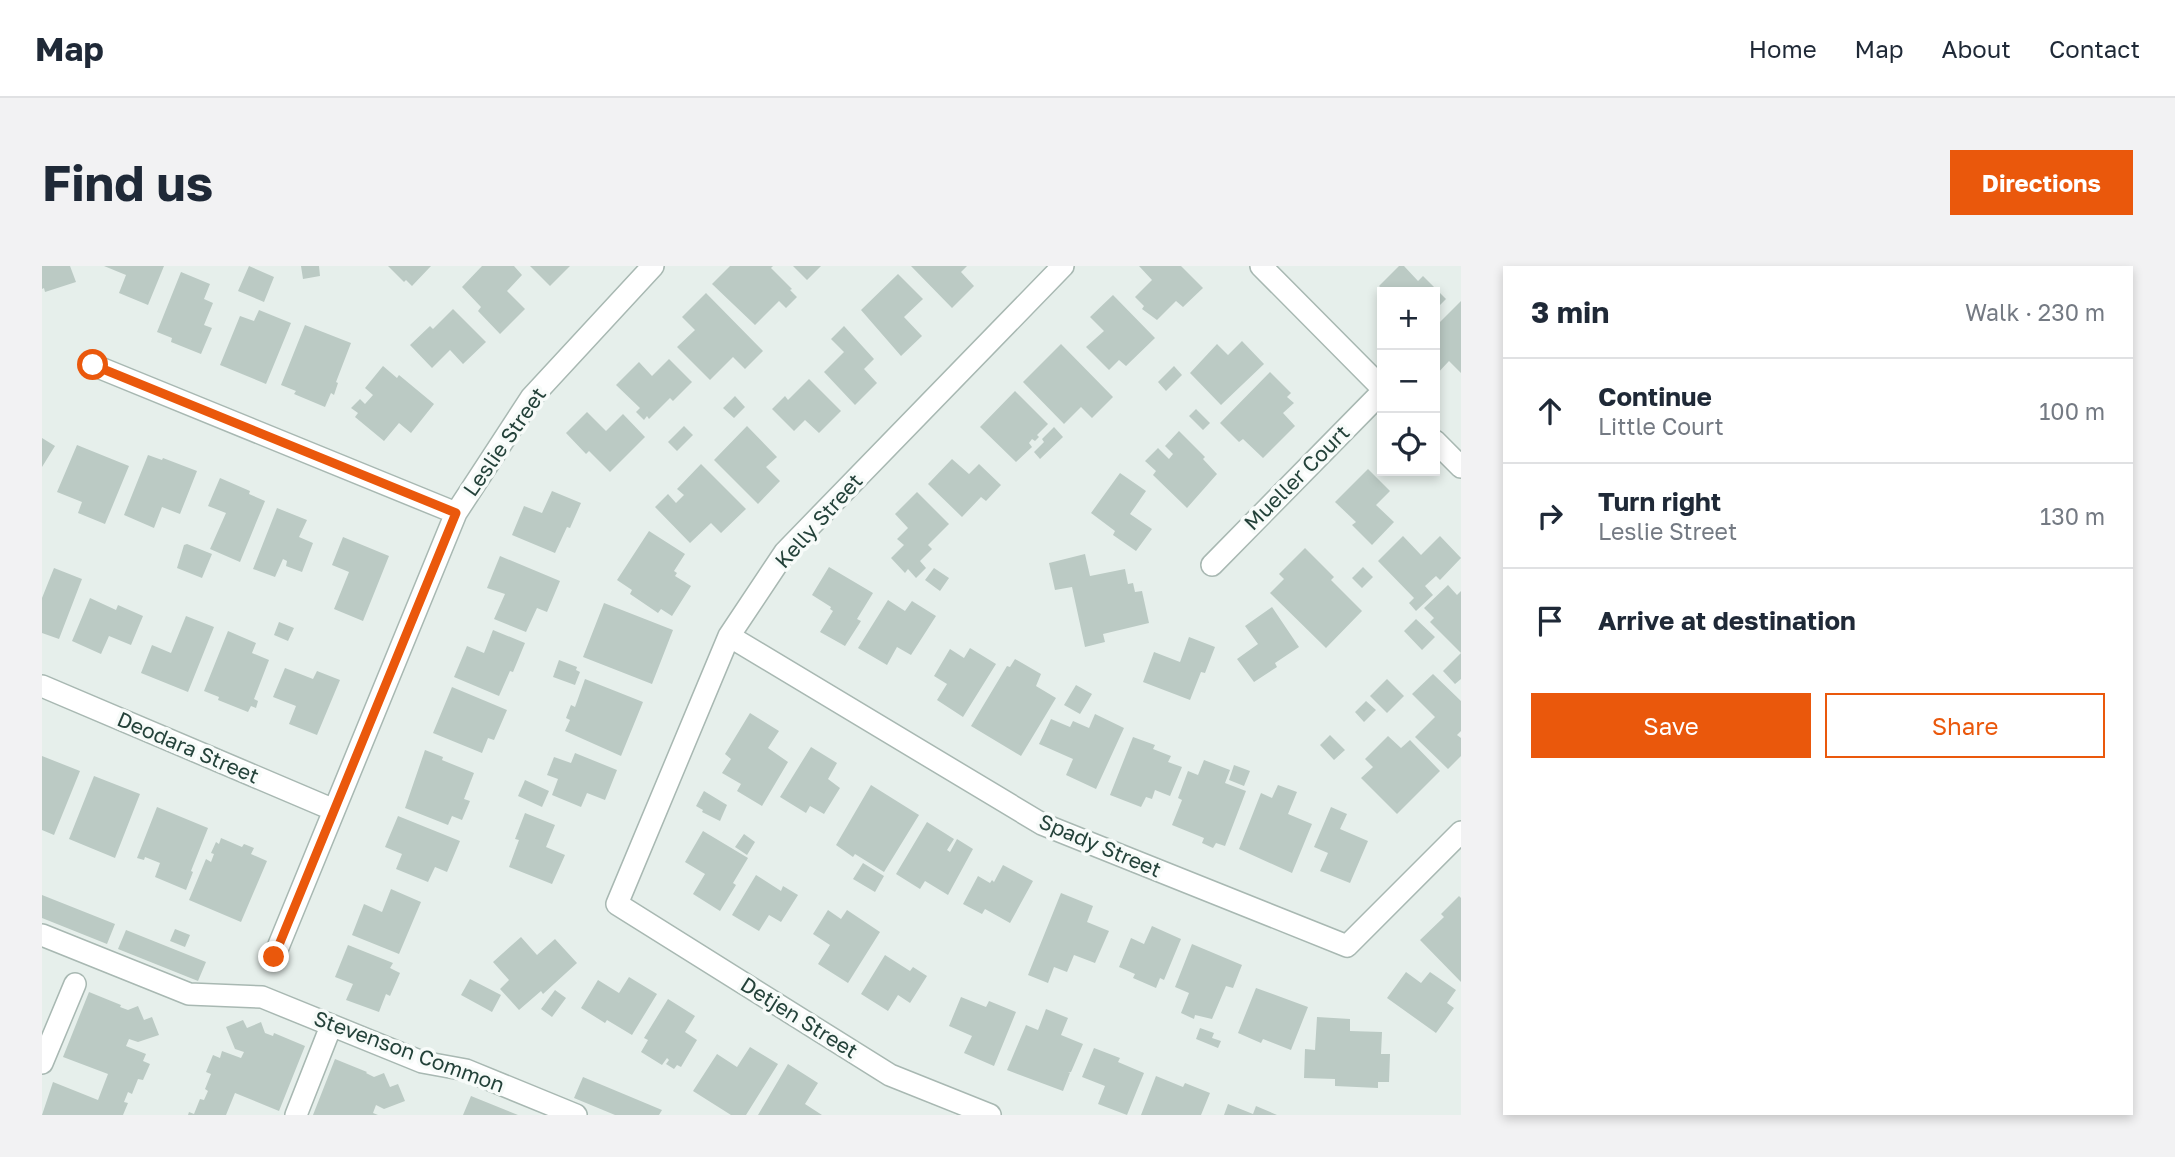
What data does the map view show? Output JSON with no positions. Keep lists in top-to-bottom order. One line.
{"streets":{"street":["Leslie Street","Mueller Court","Kelly Street","Deodara Street","Spady Street","Detjen Street","Stevenson Common"]},"crossings":[["Leslie Street","Deodara Street"],["Kelly Street","Spady Street"],["Kelly Street","Detjen Street"]],"page":{"header":"Map","nav":["Home","Map","About","Contact"],"buttons":["Directions",["Save","Share"]],"title":"Find us","heading":["3 min","Walk · 230 m"],"map_buttons":["+","−"],"list":[["Continue","Little Court","100 m"],["Turn right","Leslie Street","130 m"],"Arrive at destination"]}}
